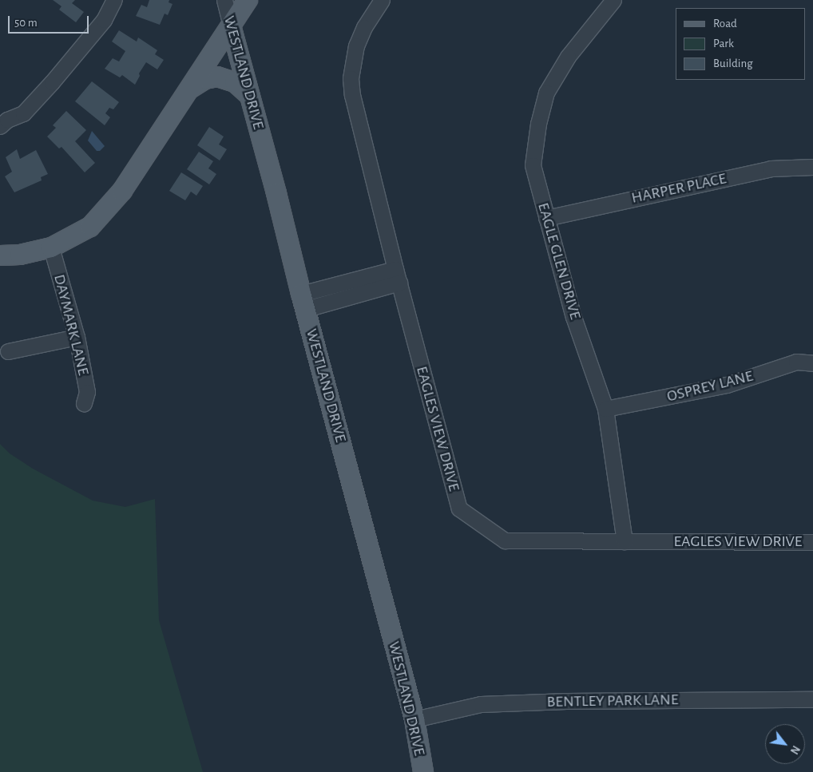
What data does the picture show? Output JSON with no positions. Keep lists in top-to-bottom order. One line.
{"streets":{"main road":["WESTLAND DRIVE"],"street":["HARPER PLACE","EAGLE GLEN DRIVE","DAYMARK LANE","OSPREY LANE","EAGLES VIEW DRIVE","BENTLEY PARK LANE"]},"crossings":[["WESTLAND DRIVE","BENTLEY PARK LANE"],["HARPER PLACE","EAGLE GLEN DRIVE"],["EAGLE GLEN DRIVE","OSPREY LANE"],["EAGLE GLEN DRIVE","EAGLES VIEW DRIVE"]],"legend":["Road","Park","Building"],"scale_bar":"50 m","north":"bottom right"}
